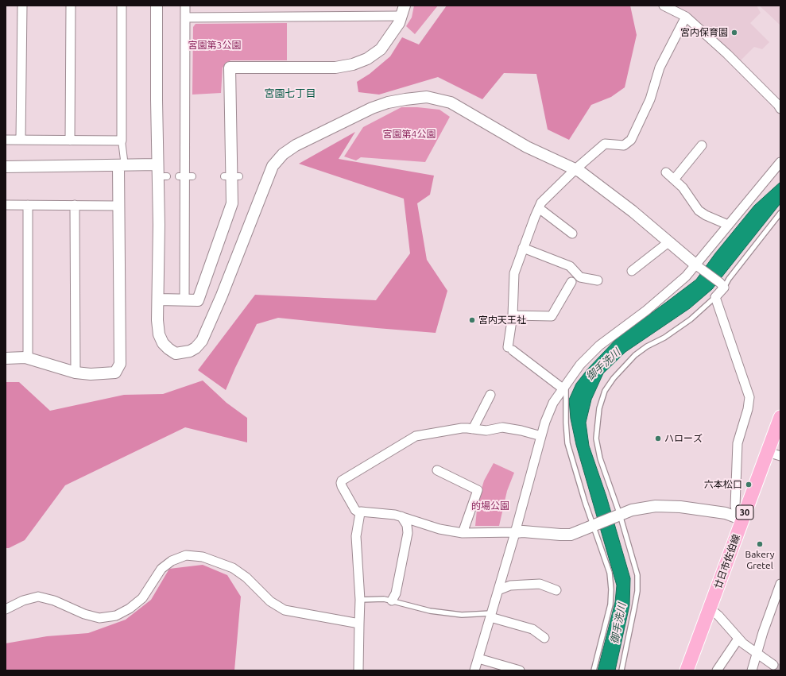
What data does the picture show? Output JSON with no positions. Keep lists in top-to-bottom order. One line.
{"streets":{"main road":["30","廿日市佐伯線"]},"districts":["宮園七丁目"],"water":["御手洗川"],"parks":["宮園第3公園","宮園第4公園","的場公園"],"places":["宮内保育園","宮内天王社","ハローズ","六本松口","Bakery Gretel"]}
